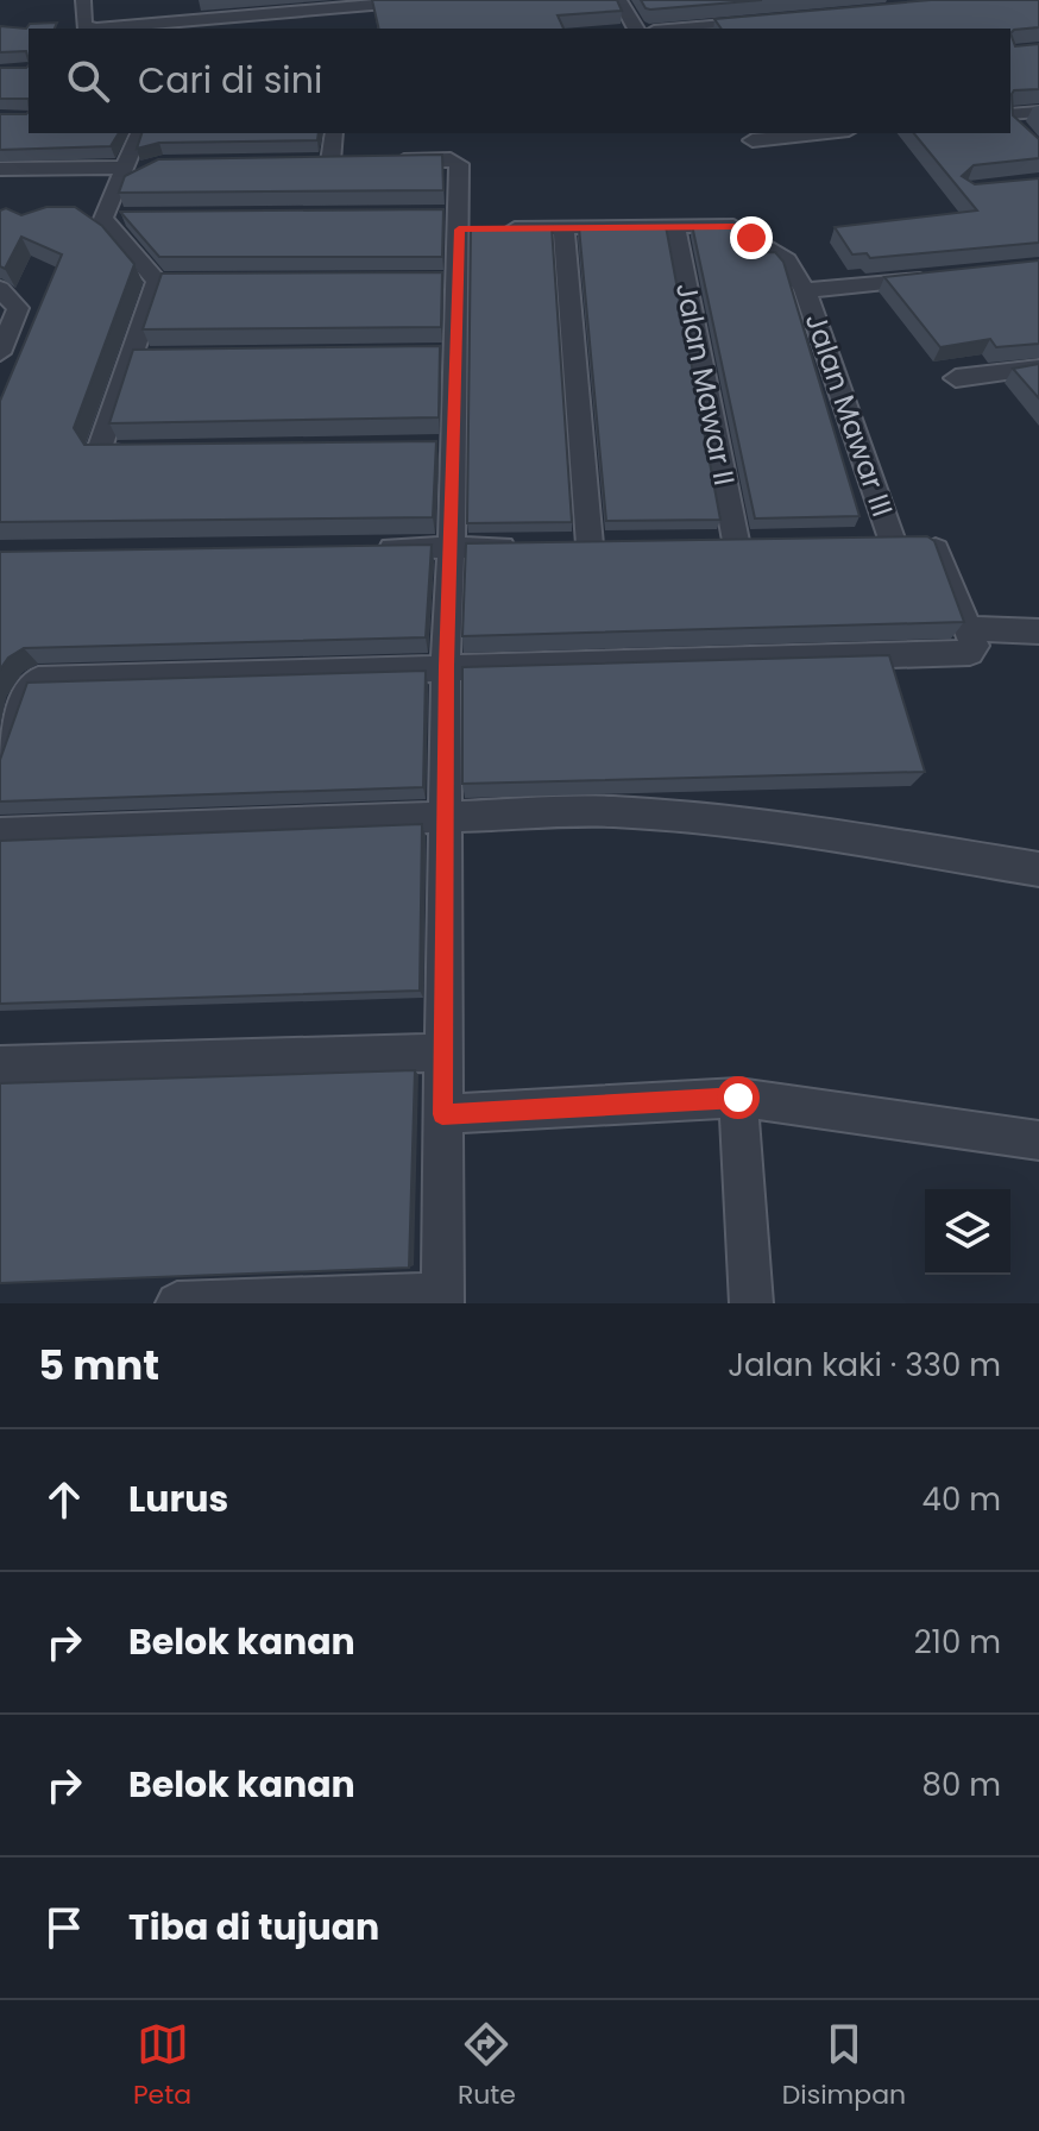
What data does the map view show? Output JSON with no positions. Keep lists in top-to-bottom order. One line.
{"streets":{"street":["Jalan Mawar II","Jalan Mawar III"]},"crossings":[["Jalan Mawar II","Jalan Mawar III"]],"page":{"search":"Cari di sini","heading":["5 mnt","Jalan kaki · 330 m"],"list":[["Lurus","40 m"],["Belok kanan","210 m"],["Belok kanan","80 m"],"Tiba di tujuan"],"nav":["Peta","Rute","Disimpan"]}}
